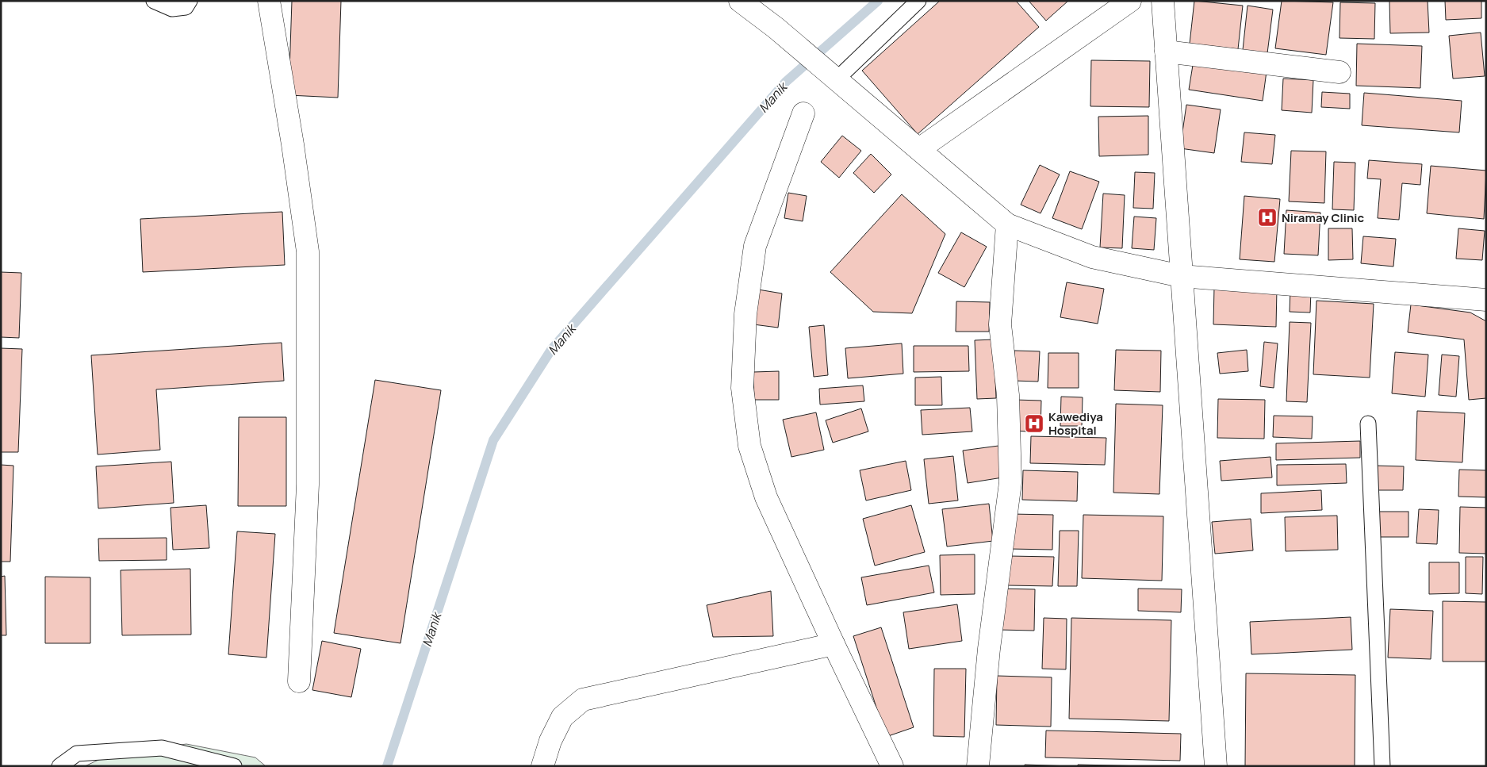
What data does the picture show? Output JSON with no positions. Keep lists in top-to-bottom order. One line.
{"water":["Manik"],"places":{"hospital":["Niramay Clinic","Kawediya Hospital"]}}
